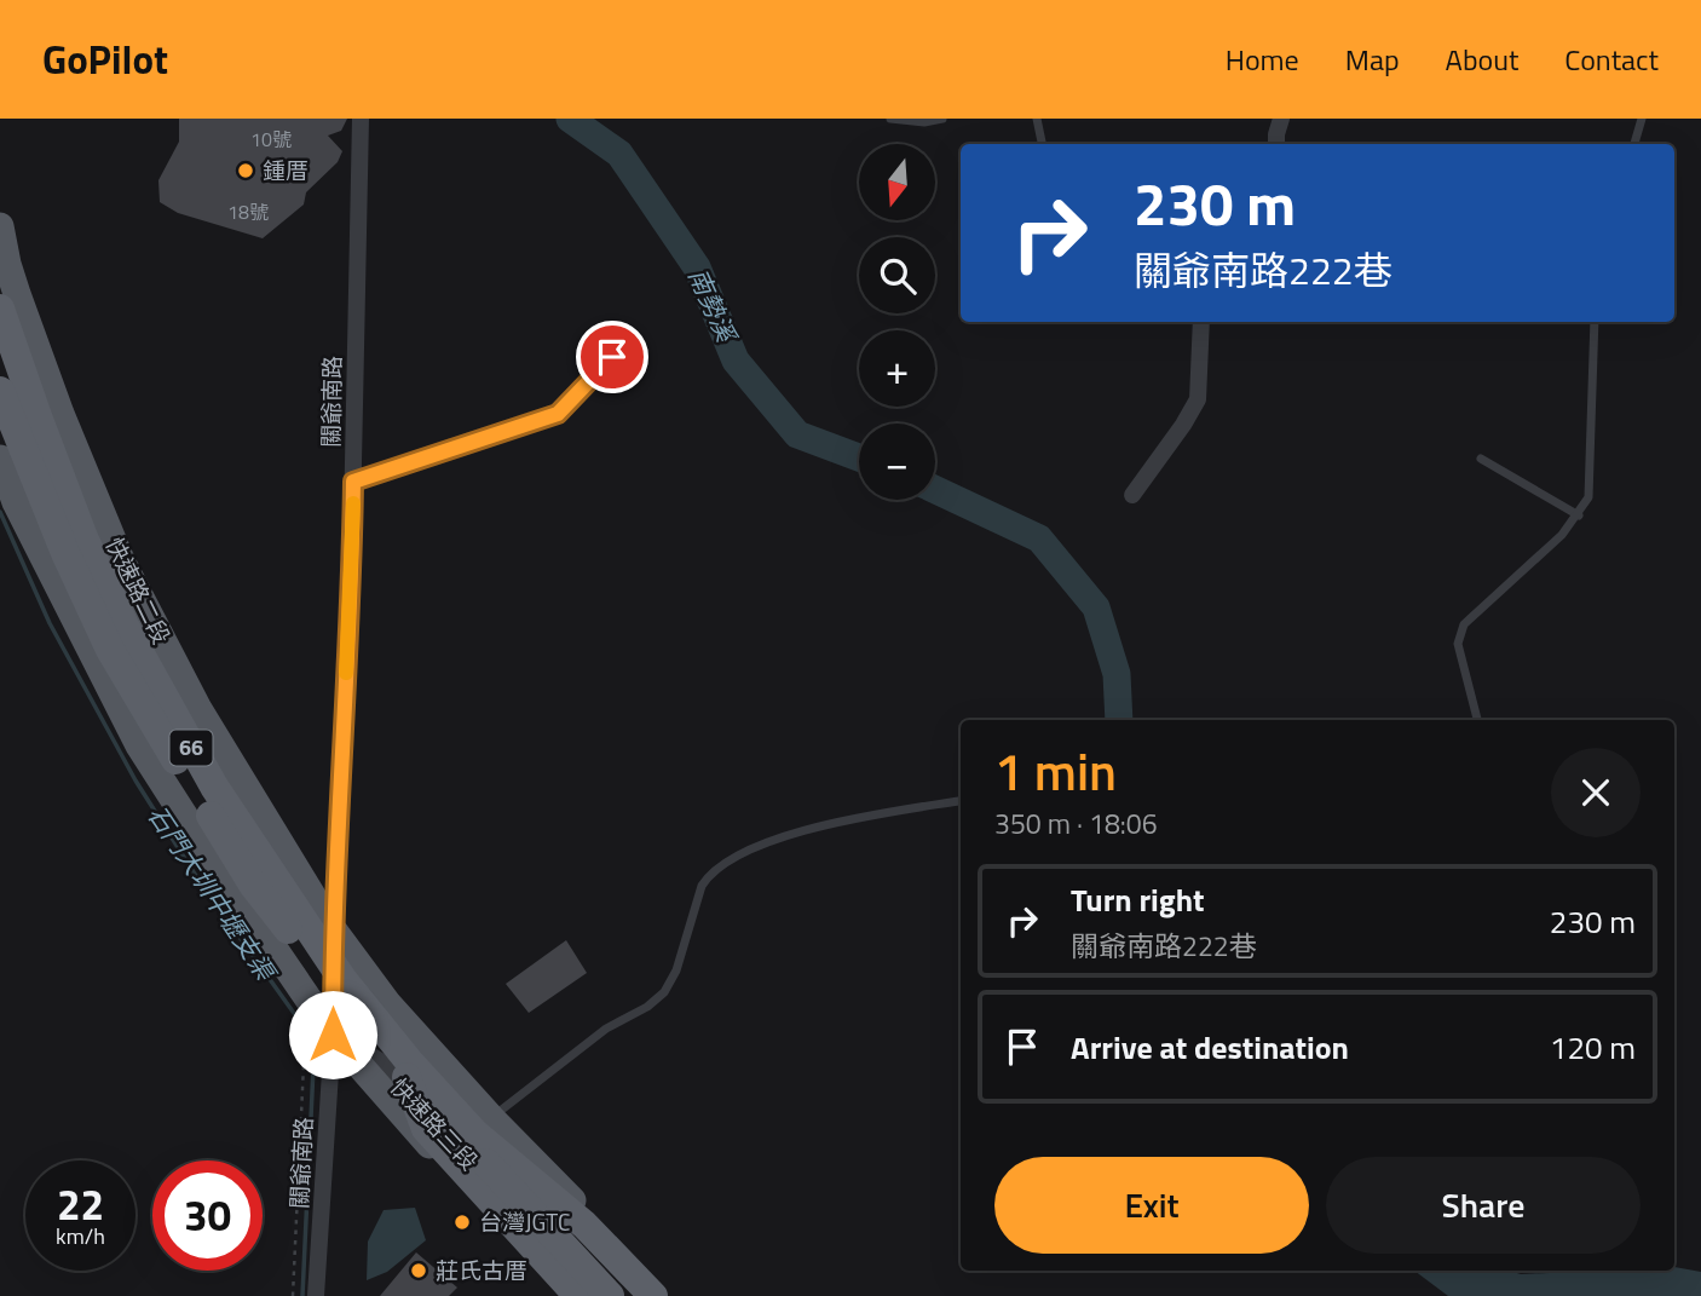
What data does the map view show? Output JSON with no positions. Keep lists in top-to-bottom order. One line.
{"streets":{"highway":["66"],"main road":["快速路二段","快速路三段"],"street":["關爺南路"]},"crossings":[["關爺南路","快速路二段"],["關爺南路","66"],["關爺南路","快速路三段"],["快速路二段","快速路三段"],["66","快速路三段"]],"water":["南勢溪","石門大圳中壢支渠"],"places":["鍾厝","台灣JGTC","莊氏古厝"],"house_numbers":["10號","18號"],"north":"bottom","page":{"header":"GoPilot","nav":["Home","Map","About","Contact"],"map_buttons":["+","−"],"turn":["230 m","關爺南路222巷"],"heading":["1 min","350 m · 18:06"],"list":[{"name":"Turn right","note":"關爺南路222巷","value":"230 m"},{"name":"Arrive at destination","value":"120 m"}],"buttons":["Exit","Share"],"speed":"22 km/h","limit":"30"}}
